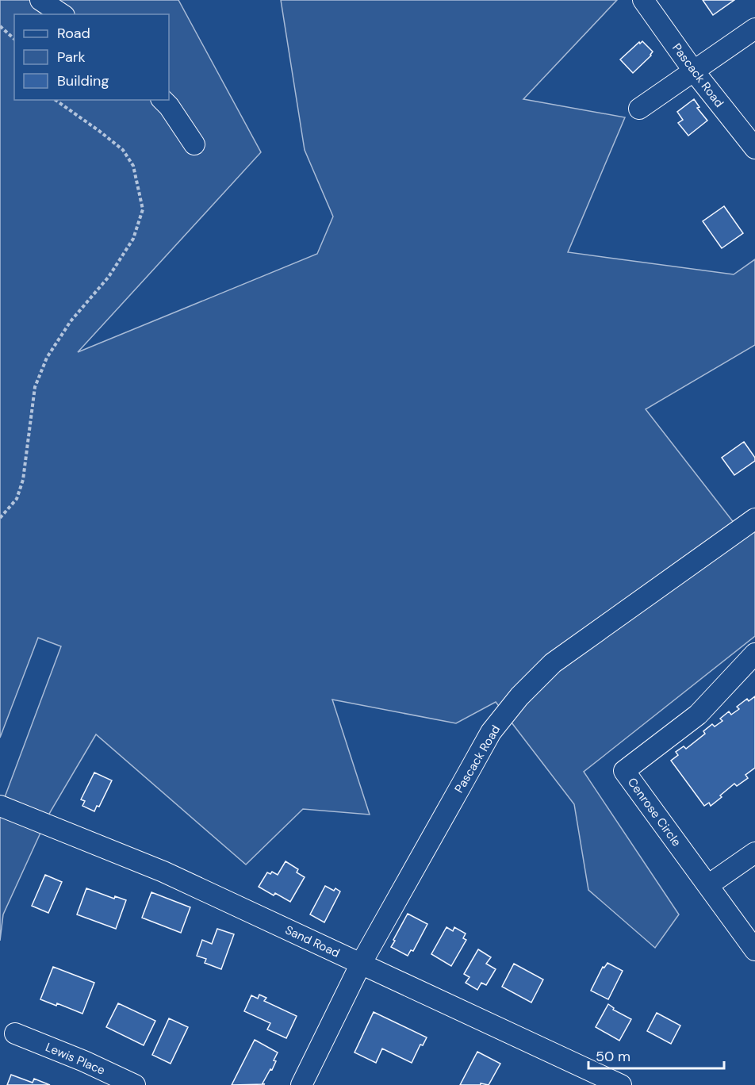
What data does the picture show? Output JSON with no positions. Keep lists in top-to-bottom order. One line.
{"streets":{"street":["Pascack Road","Cenrose Circle","Sand Road","Lewis Place"]},"crossings":[["Pascack Road","Sand Road"]],"legend":["Road","Park","Building"],"scale_bar":"50 m"}
